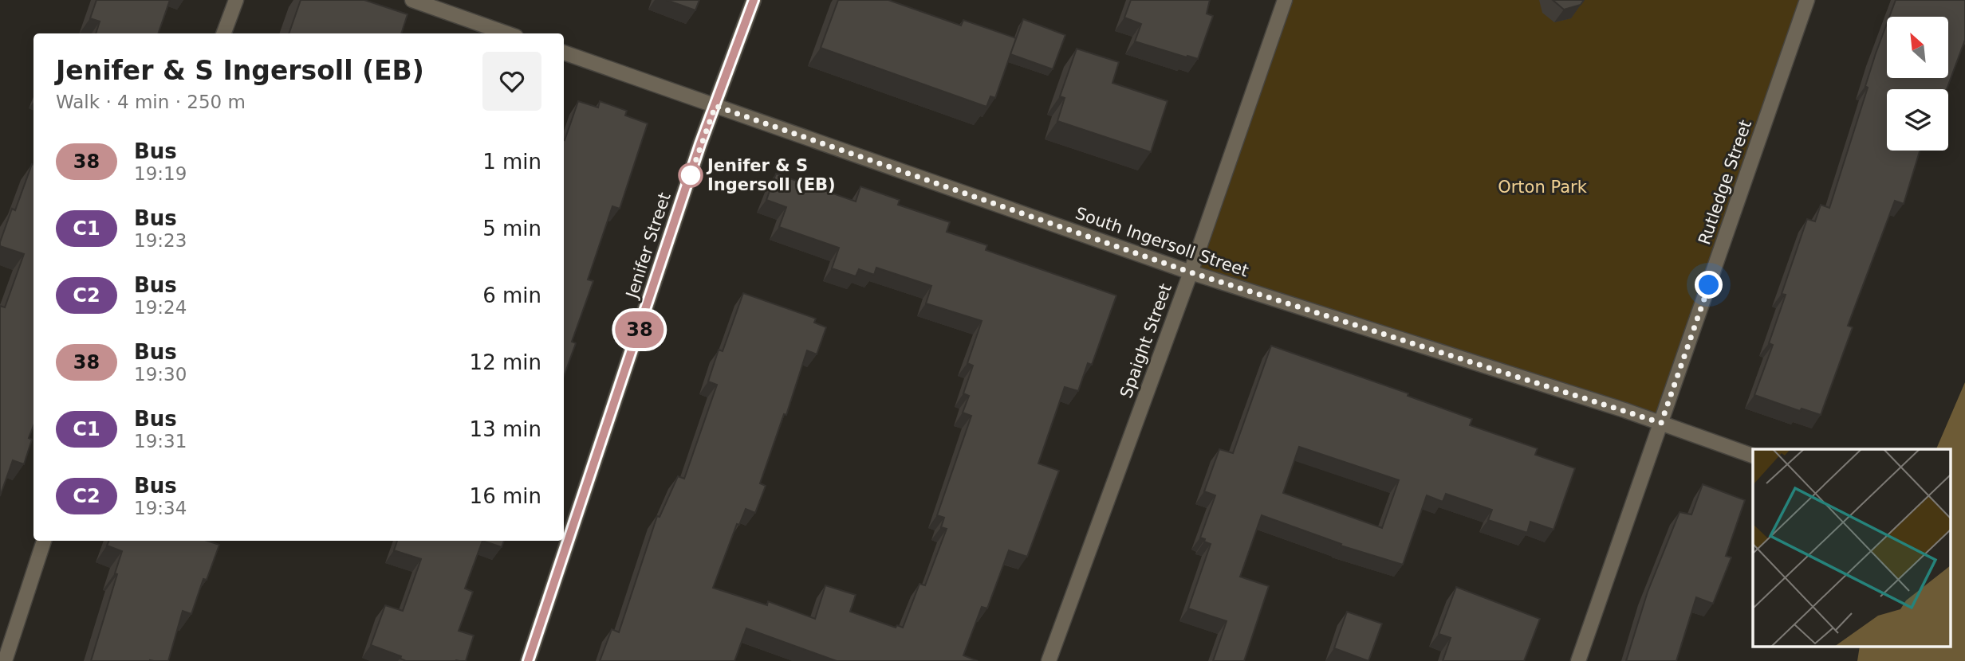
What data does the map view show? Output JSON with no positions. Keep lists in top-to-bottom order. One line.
{"streets":{"street":["Rutledge Street","South Ingersoll Street","Jenifer Street","Spaight Street"]},"crossings":[["Rutledge Street","South Ingersoll Street"],["South Ingersoll Street","Jenifer Street"],["South Ingersoll Street","Spaight Street"]],"parks":["Orton Park"],"places":["Jenifer & S Ingersoll (EB)"],"lines":["bus line 38"],"north":"top left","page":{"on_map":"38","heading":["Jenifer & S Ingersoll (EB)","Walk · 4 min · 250 m"],"list":[{"mark":"38","name":"Bus","note":"19:19","value":"1 min"},{"mark":"C1","name":"Bus","note":"19:23","value":"5 min"},{"mark":"C2","name":"Bus","note":"19:24","value":"6 min"},{"mark":"38","name":"Bus","note":"19:30","value":"12 min"},{"mark":"C1","name":"Bus","note":"19:31","value":"13 min"},{"mark":"C2","name":"Bus","note":"19:34","value":"16 min"}]}}
